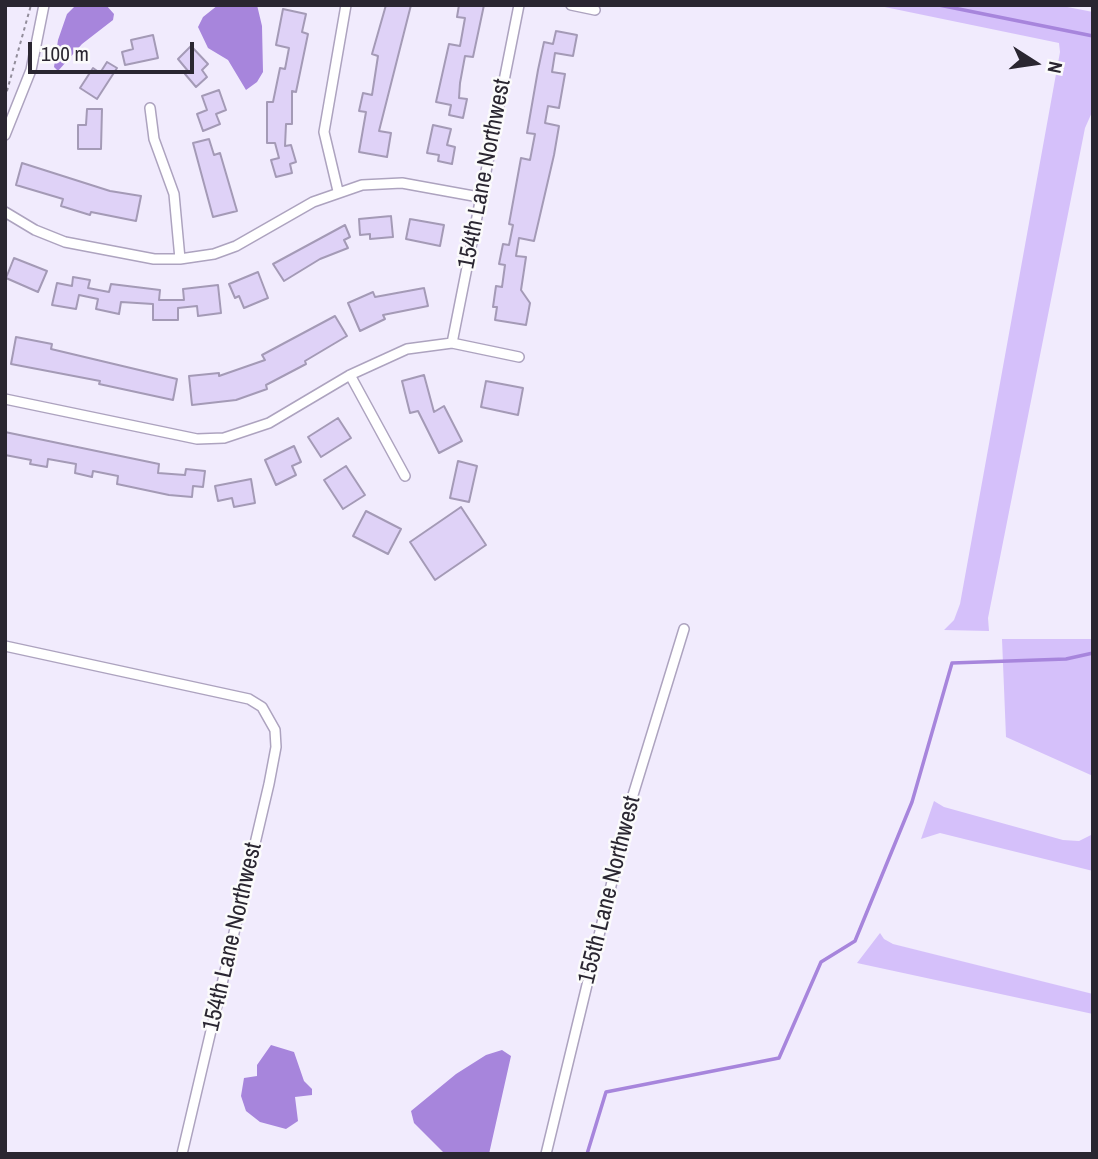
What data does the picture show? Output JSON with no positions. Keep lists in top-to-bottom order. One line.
{"streets":{"street":["154th Lane Northwest","155th Lane Northwest"]},"scale_bar":"100 m","north":"right"}
